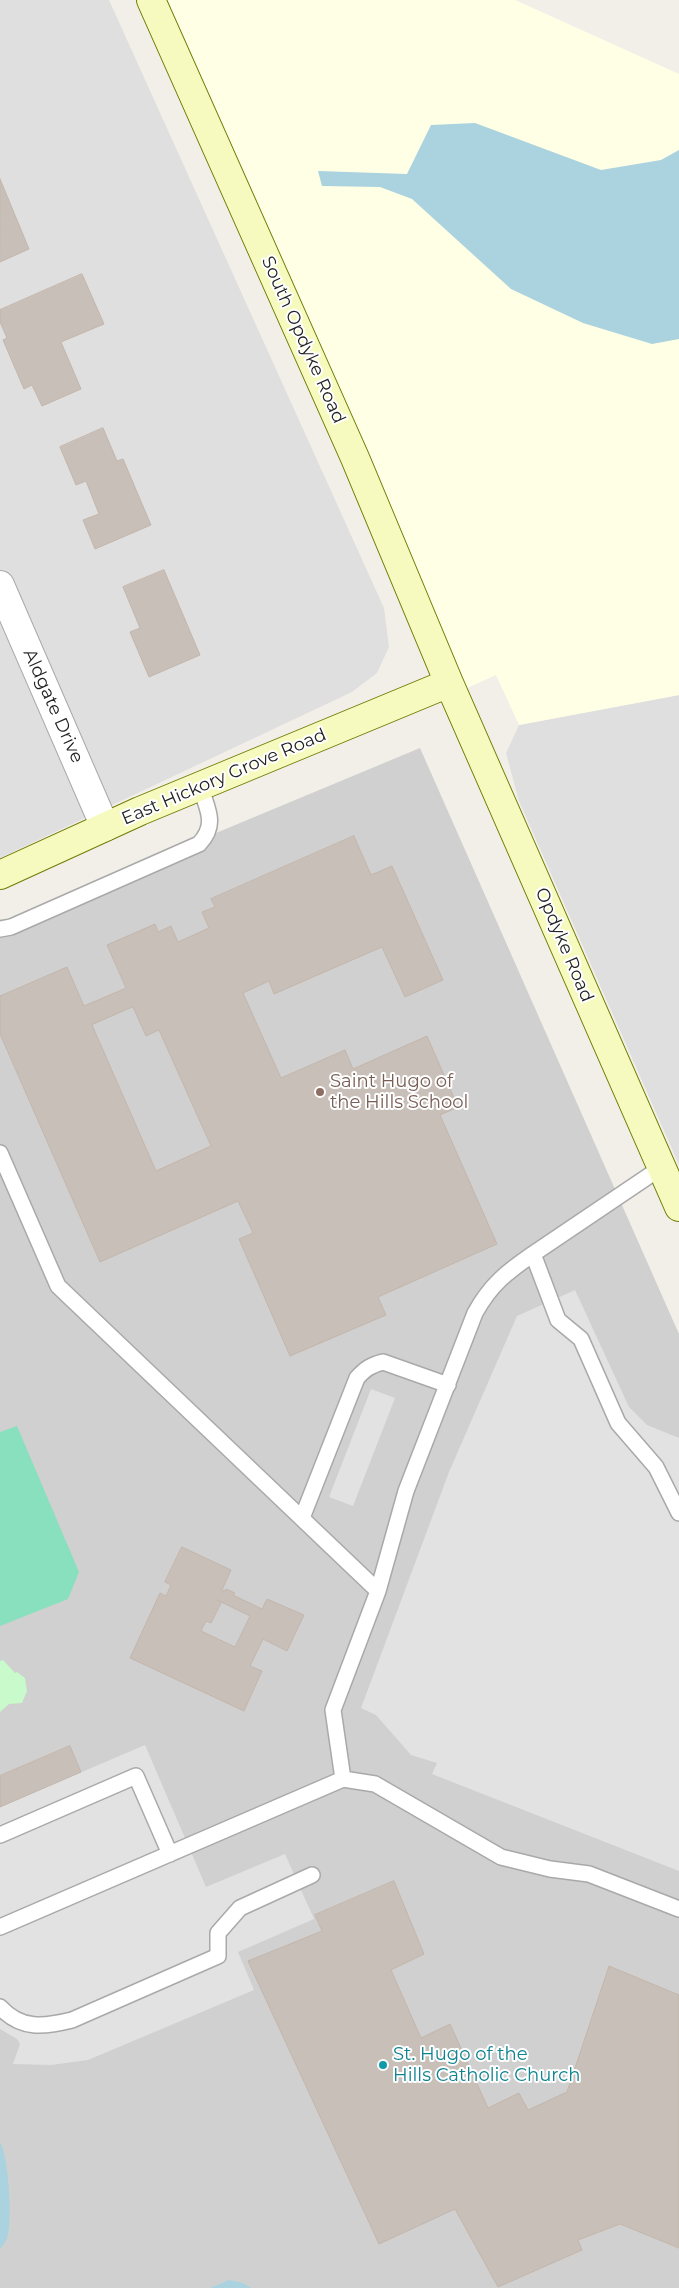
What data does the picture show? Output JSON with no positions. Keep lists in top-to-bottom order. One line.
{"streets":{"main road":["South Opdyke Road","East Hickory Grove Road","Opdyke Road"],"street":["Aldgate Drive"]},"crossings":[["South Opdyke Road","East Hickory Grove Road"],["South Opdyke Road","Opdyke Road"],["Aldgate Drive","East Hickory Grove Road"],["East Hickory Grove Road","Opdyke Road"]],"places":["Saint Hugo of the Hills School","St. Hugo of the Hills Catholic Church"]}
